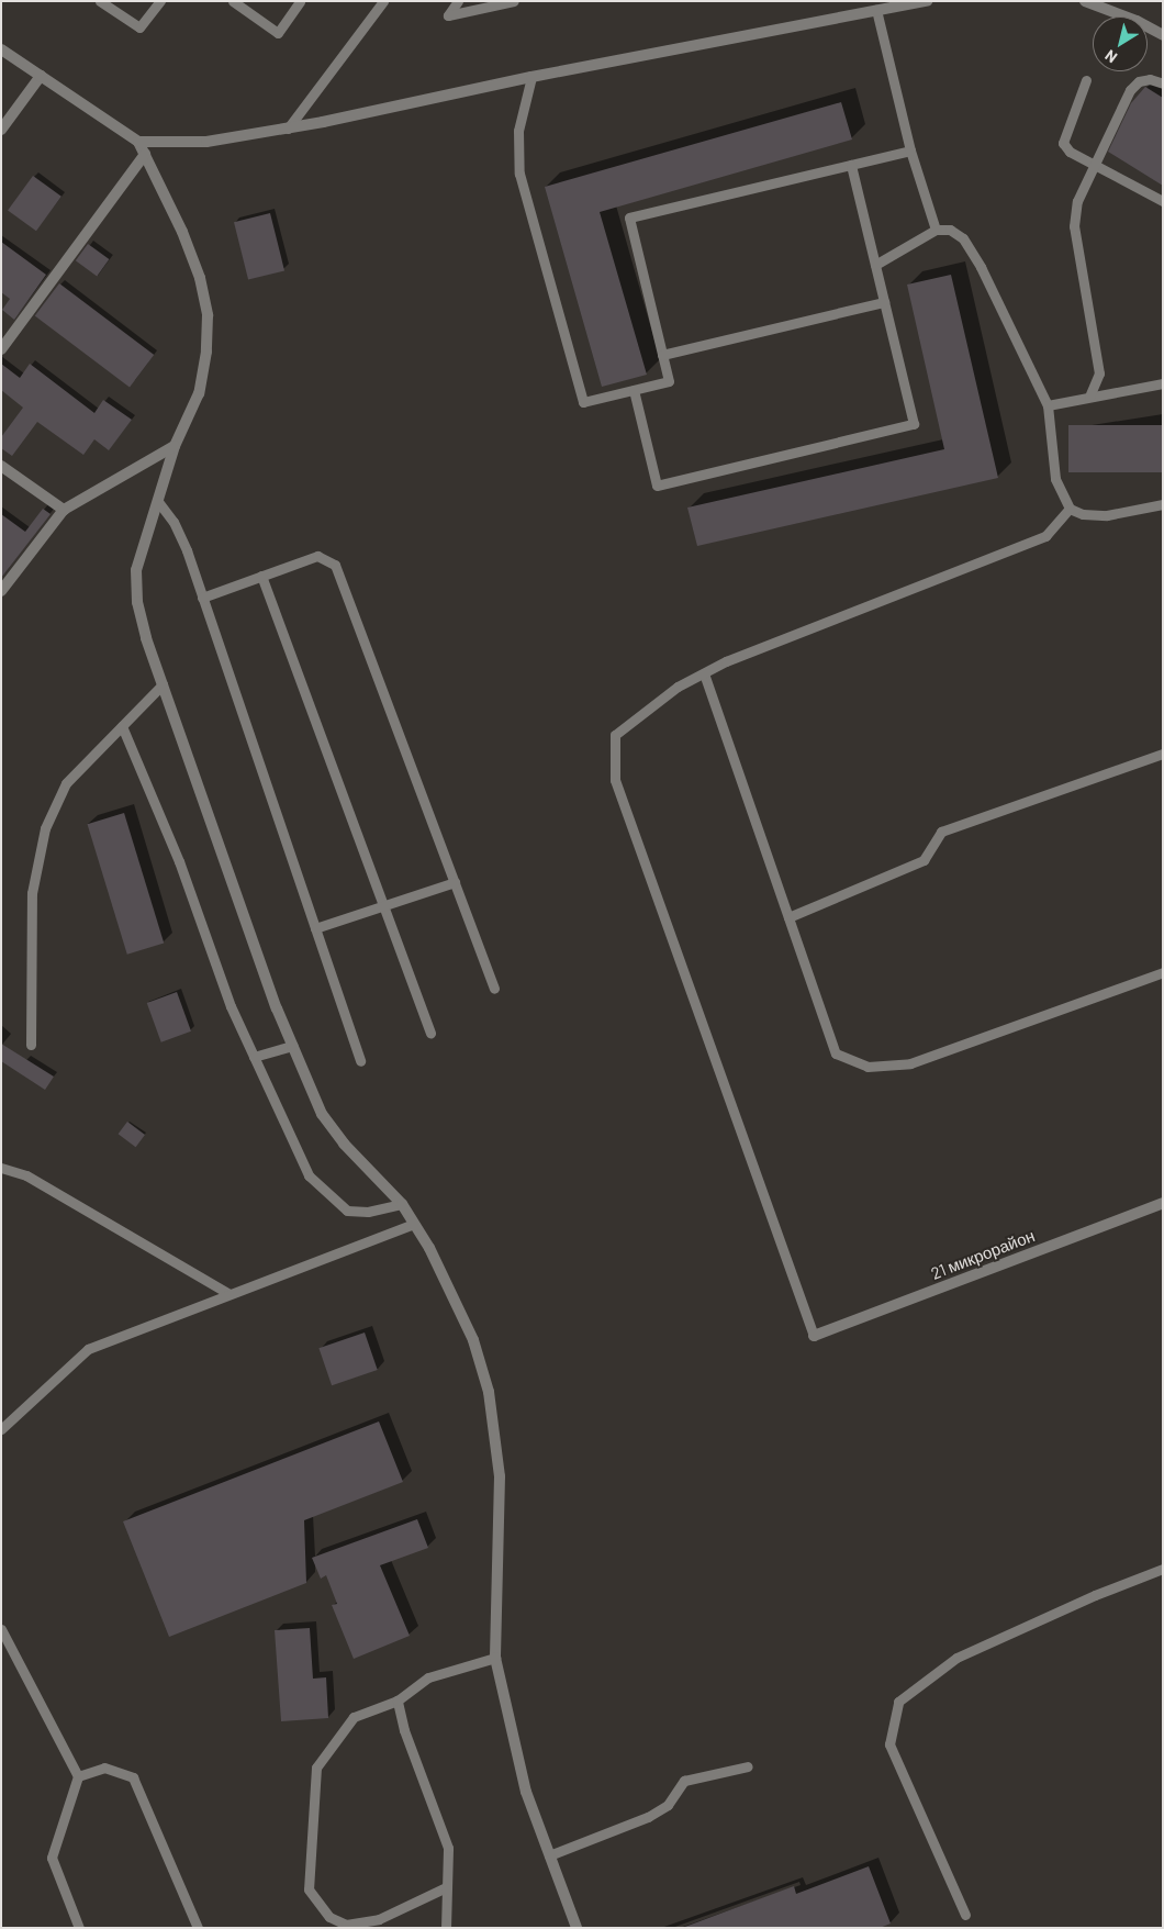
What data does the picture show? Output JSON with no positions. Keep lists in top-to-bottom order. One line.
{"streets":{"street":["21 микрорайон"]},"north":"bottom left"}
